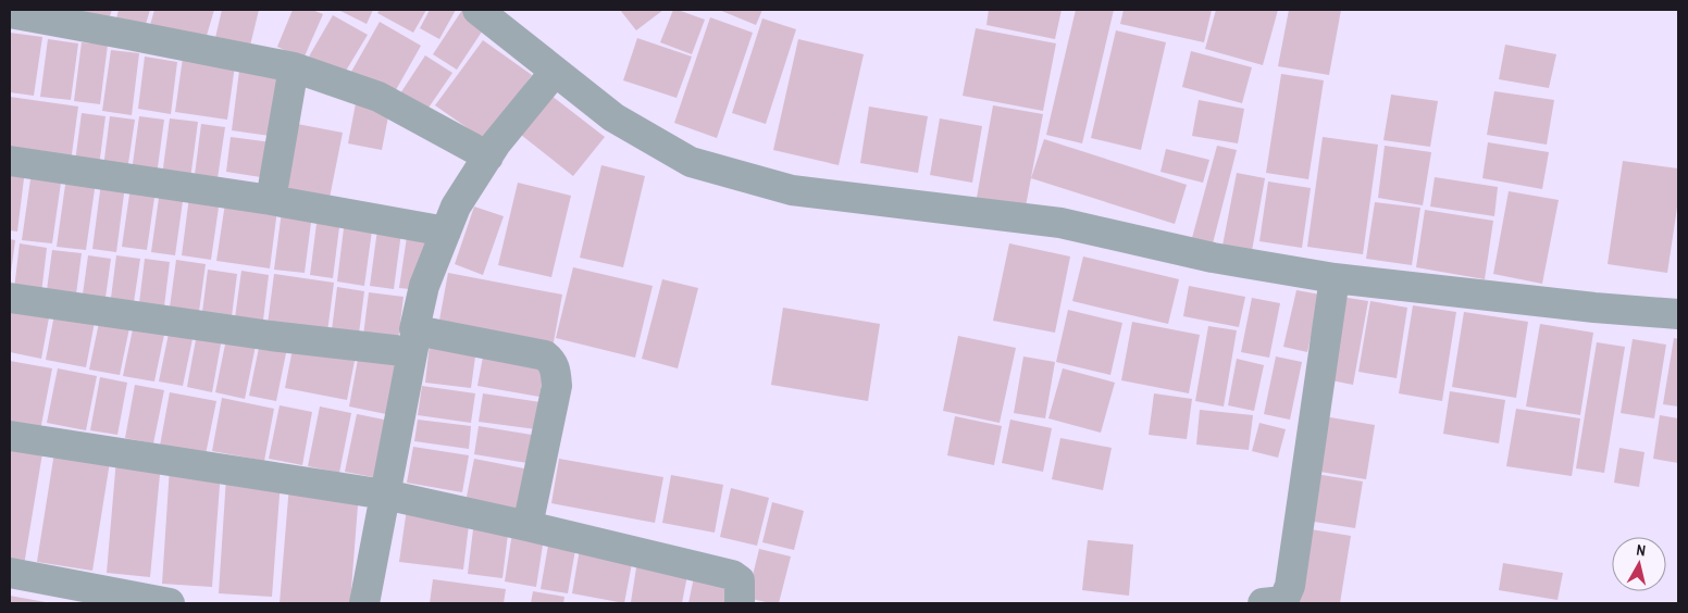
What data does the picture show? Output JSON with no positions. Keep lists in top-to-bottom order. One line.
{"north":"top"}
